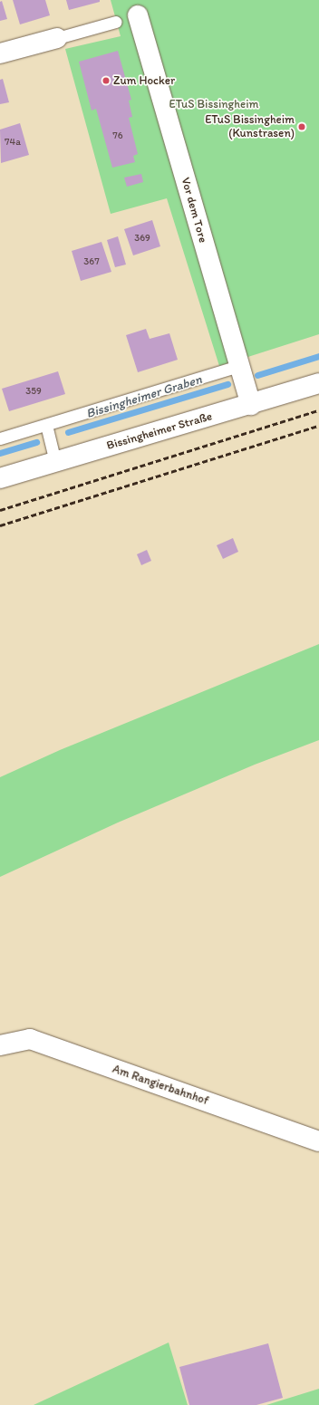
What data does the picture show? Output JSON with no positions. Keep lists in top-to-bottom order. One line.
{"streets":{"street":["Vor dem Tore","Bissingheimer Straße","Am Rangierbahnhof"]},"crossings":[["Vor dem Tore","Bissingheimer Straße"]],"water":["Bissingheimer Graben"],"parks":["ETuS Bissingheim"],"places":["Zum Hocker","ETuS Bissingheim (Kunstrasen)"],"house_numbers":["76","74a","369","367","359"]}
